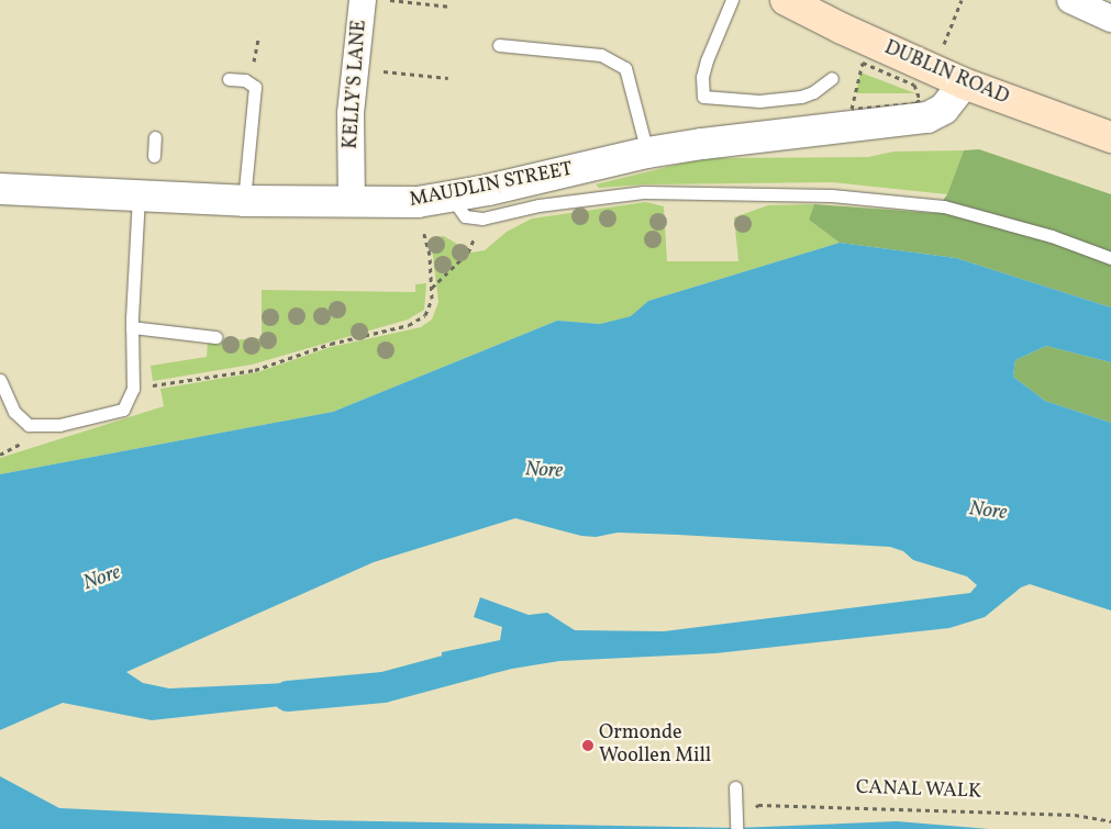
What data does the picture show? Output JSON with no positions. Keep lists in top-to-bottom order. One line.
{"streets":{"main road":["DUBLIN ROAD"],"street":["KELLY'S LANE","MAUDLIN STREET"],"path":["CANAL WALK"]},"crossings":[["DUBLIN ROAD","MAUDLIN STREET"],["KELLY'S LANE","MAUDLIN STREET"]],"water":["Nore"],"places":["Ormonde Woollen Mill"]}
